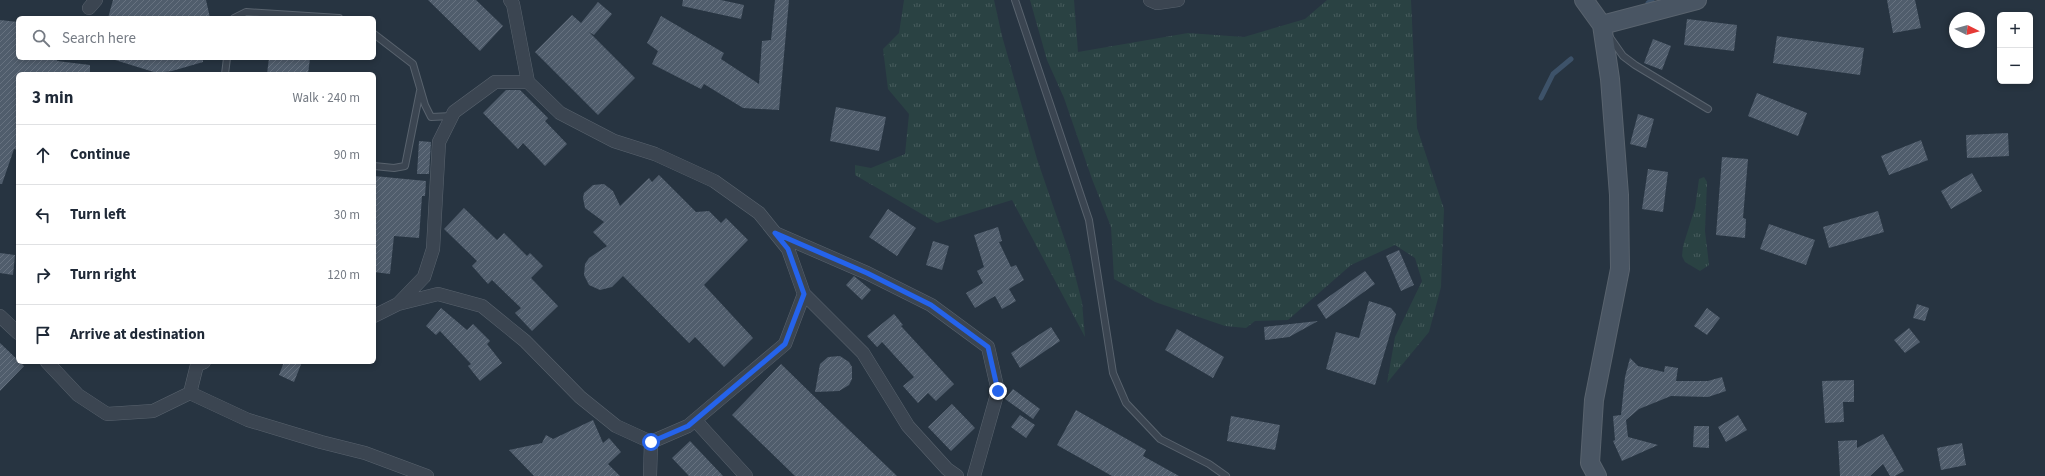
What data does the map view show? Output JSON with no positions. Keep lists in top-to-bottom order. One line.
{"north":"right","page":{"map_buttons":["+","−"],"search":"Search here","heading":["3 min","Walk · 240 m"],"list":[["Continue","90 m"],["Turn left","30 m"],["Turn right","120 m"],"Arrive at destination"]}}
